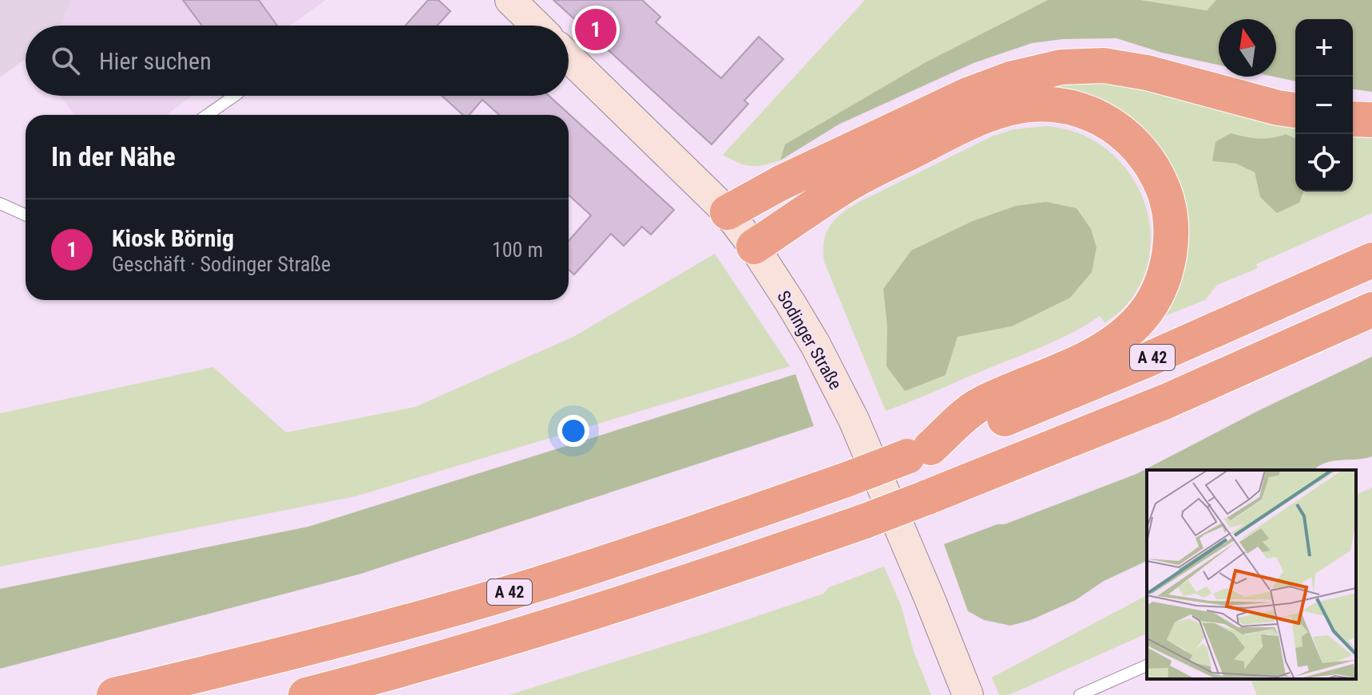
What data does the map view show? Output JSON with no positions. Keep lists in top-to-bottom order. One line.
{"streets":{"highway":["A 42"],"main road":["Sodinger Straße"]},"north":"top","page":{"pins":"1","map_buttons":["+","−"],"search":"Hier suchen","heading":"In der Nähe","list":[{"mark":"1","name":"Kiosk Börnig","note":"Geschäft · Sodinger Straße","value":"100 m"}]}}
